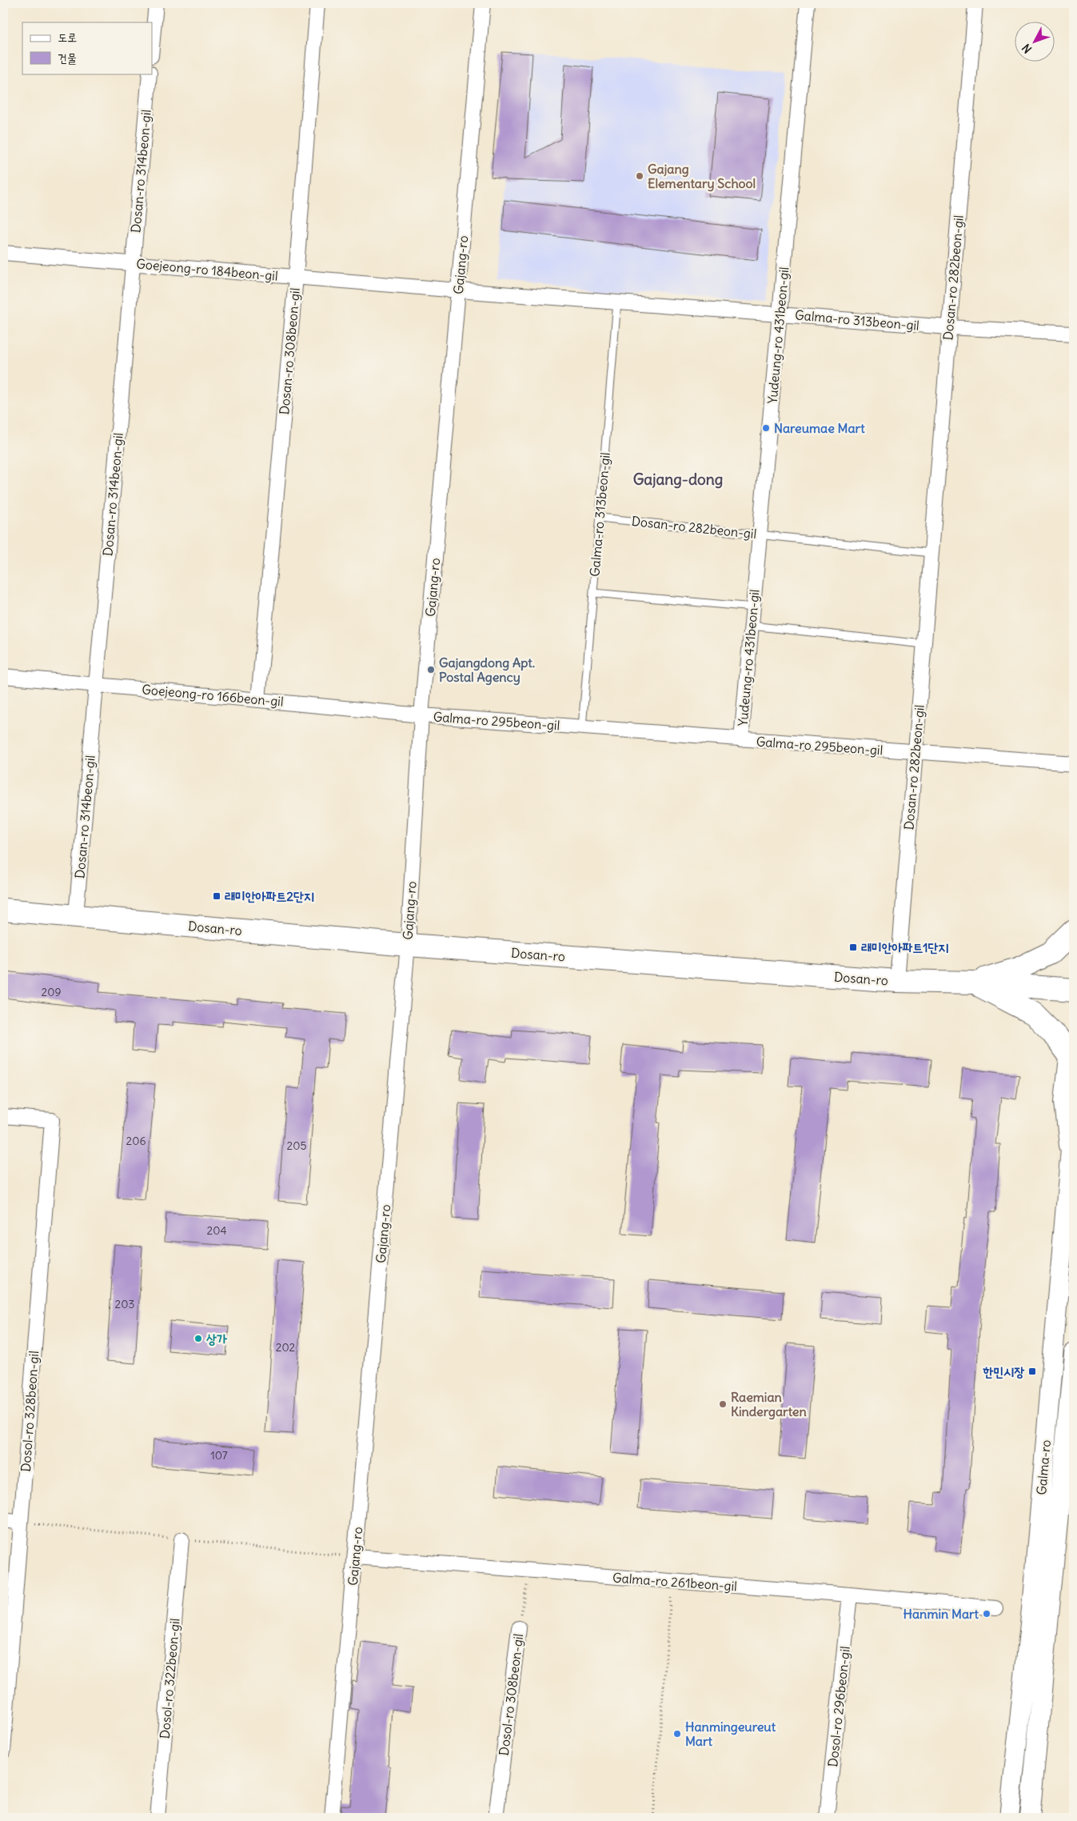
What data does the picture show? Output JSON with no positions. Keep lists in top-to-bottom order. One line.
{"streets":{"main road":["Dosan-ro","Galma-ro"],"street":["Dosan-ro 314beon-gil","Gajang-ro","Goejeong-ro 184beon-gil","Dosan-ro 282beon-gil","Galma-ro 313beon-gil","Yudeung-ro 431beon-gil","Dosan-ro 308beon-gil","Goejeong-ro 166beon-gil","Galma-ro 295beon-gil","Dosol-ro 328beon-gil","Galma-ro 261beon-gil","Dosol-ro 322beon-gil","Dosol-ro 308beon-gil","Dosol-ro 296beon-gil"]},"crossings":[["Dosan-ro 314beon-gil","Goejeong-ro 184beon-gil"],["Dosan-ro 314beon-gil","Goejeong-ro 166beon-gil"],["Dosan-ro 314beon-gil","Dosan-ro"],["Gajang-ro","Goejeong-ro 184beon-gil"],["Gajang-ro","Galma-ro 313beon-gil"],["Gajang-ro","Goejeong-ro 166beon-gil"],["Gajang-ro","Galma-ro 295beon-gil"],["Gajang-ro","Dosan-ro"],["Gajang-ro","Galma-ro 261beon-gil"],["Goejeong-ro 184beon-gil","Galma-ro 313beon-gil"],["Goejeong-ro 184beon-gil","Dosan-ro 308beon-gil"],["Dosan-ro 282beon-gil","Galma-ro 313beon-gil"],["Dosan-ro 282beon-gil","Yudeung-ro 431beon-gil"],["Dosan-ro 282beon-gil","Galma-ro 295beon-gil"],["Dosan-ro 282beon-gil","Dosan-ro"],["Galma-ro 313beon-gil","Yudeung-ro 431beon-gil"],["Galma-ro 313beon-gil","Galma-ro 295beon-gil"],["Yudeung-ro 431beon-gil","Galma-ro 295beon-gil"],["Dosan-ro 308beon-gil","Goejeong-ro 166beon-gil"],["Goejeong-ro 166beon-gil","Galma-ro 295beon-gil"],["Galma-ro 261beon-gil","Dosol-ro 308beon-gil"],["Galma-ro 261beon-gil","Dosol-ro 296beon-gil"]],"districts":["Gajang-dong"],"places":{"other":["Gajang Elementary School","Nareumae Mart","Gajangdong Apt. Postal Agency","상가","Raemian Kindergarten","Hanmin Mart","Hanmingeureut Mart"],"transit":["래미안아파트2단지","래미안아파트1단지","한민시장"]},"house_numbers":["209","206","205","204","203","202","107"],"legend":["도로","건물"],"north":"bottom left"}
